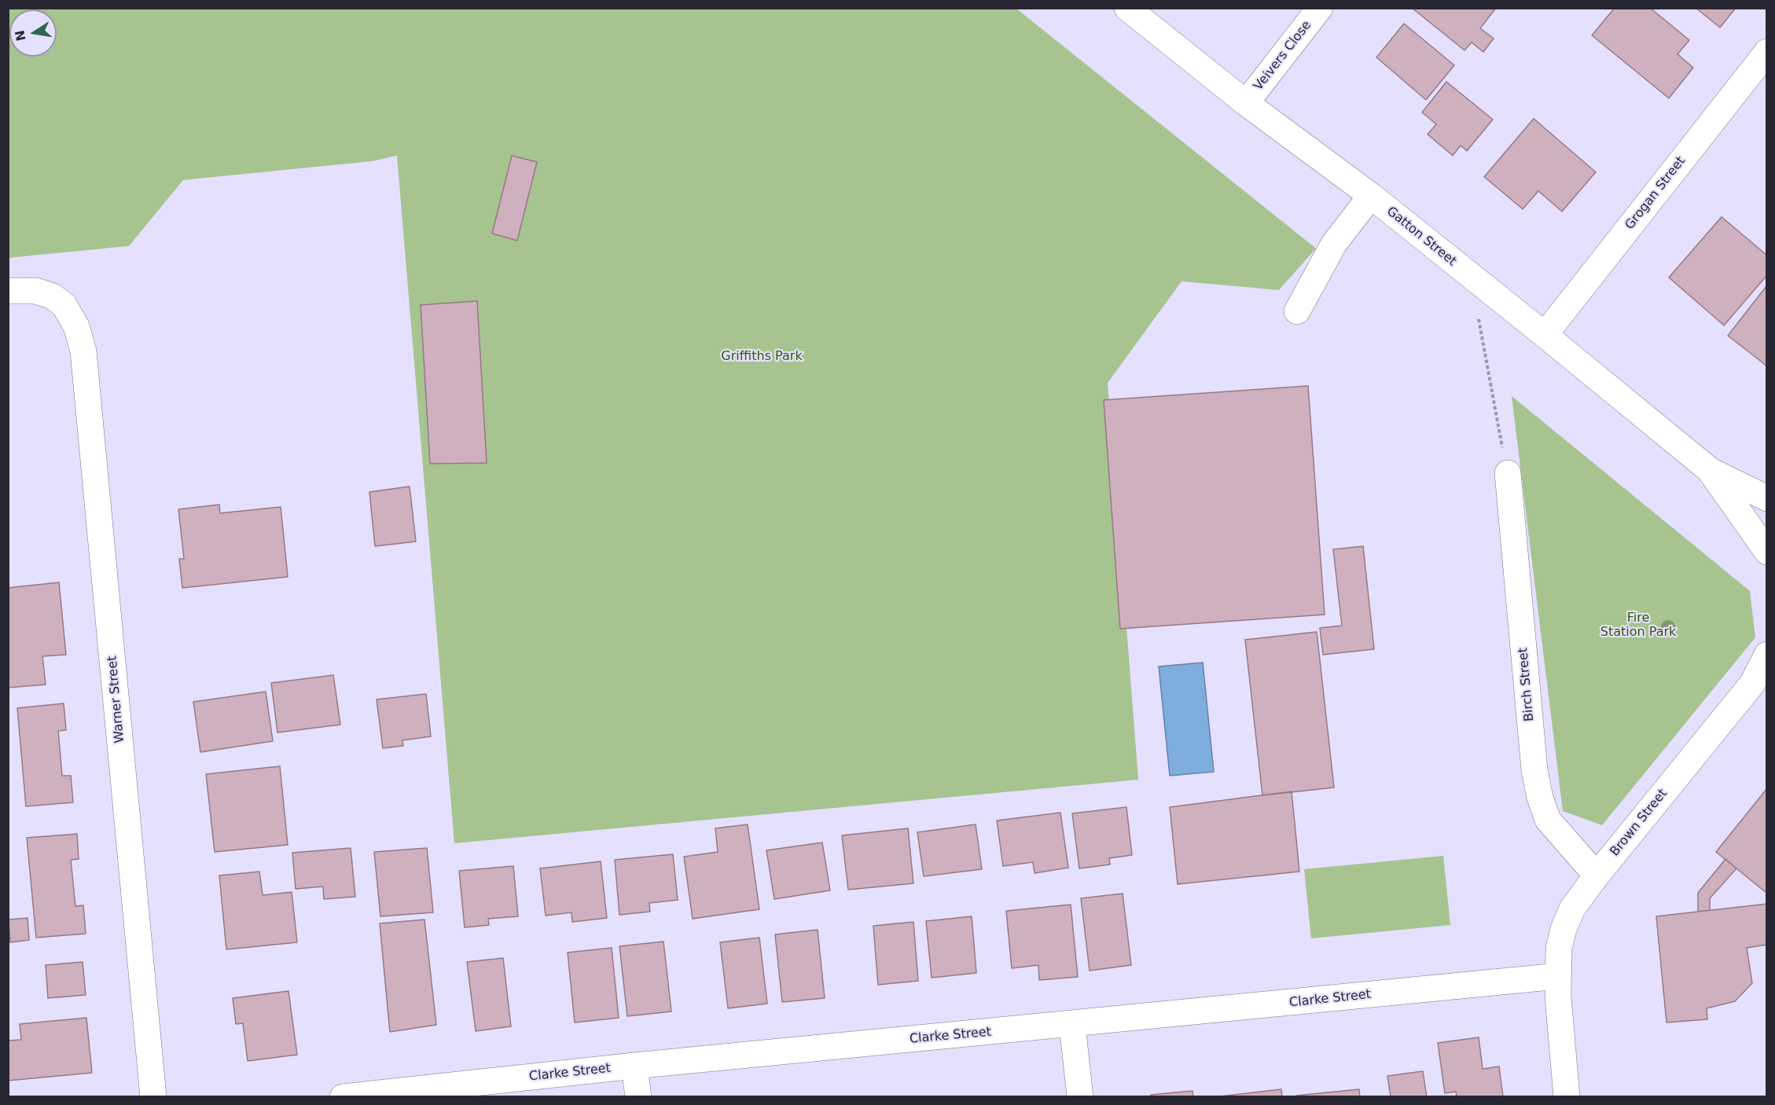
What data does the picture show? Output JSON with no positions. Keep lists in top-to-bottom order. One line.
{"streets":{"street":["Veivers Close","Grogan Street","Gatton Street","Birch Street","Warner Street","Brown Street","Clarke Street"]},"crossings":[["Veivers Close","Gatton Street"],["Grogan Street","Gatton Street"],["Birch Street","Brown Street"],["Brown Street","Clarke Street"]],"parks":["Griffiths Park","Fire Station Park"],"north":"left"}
